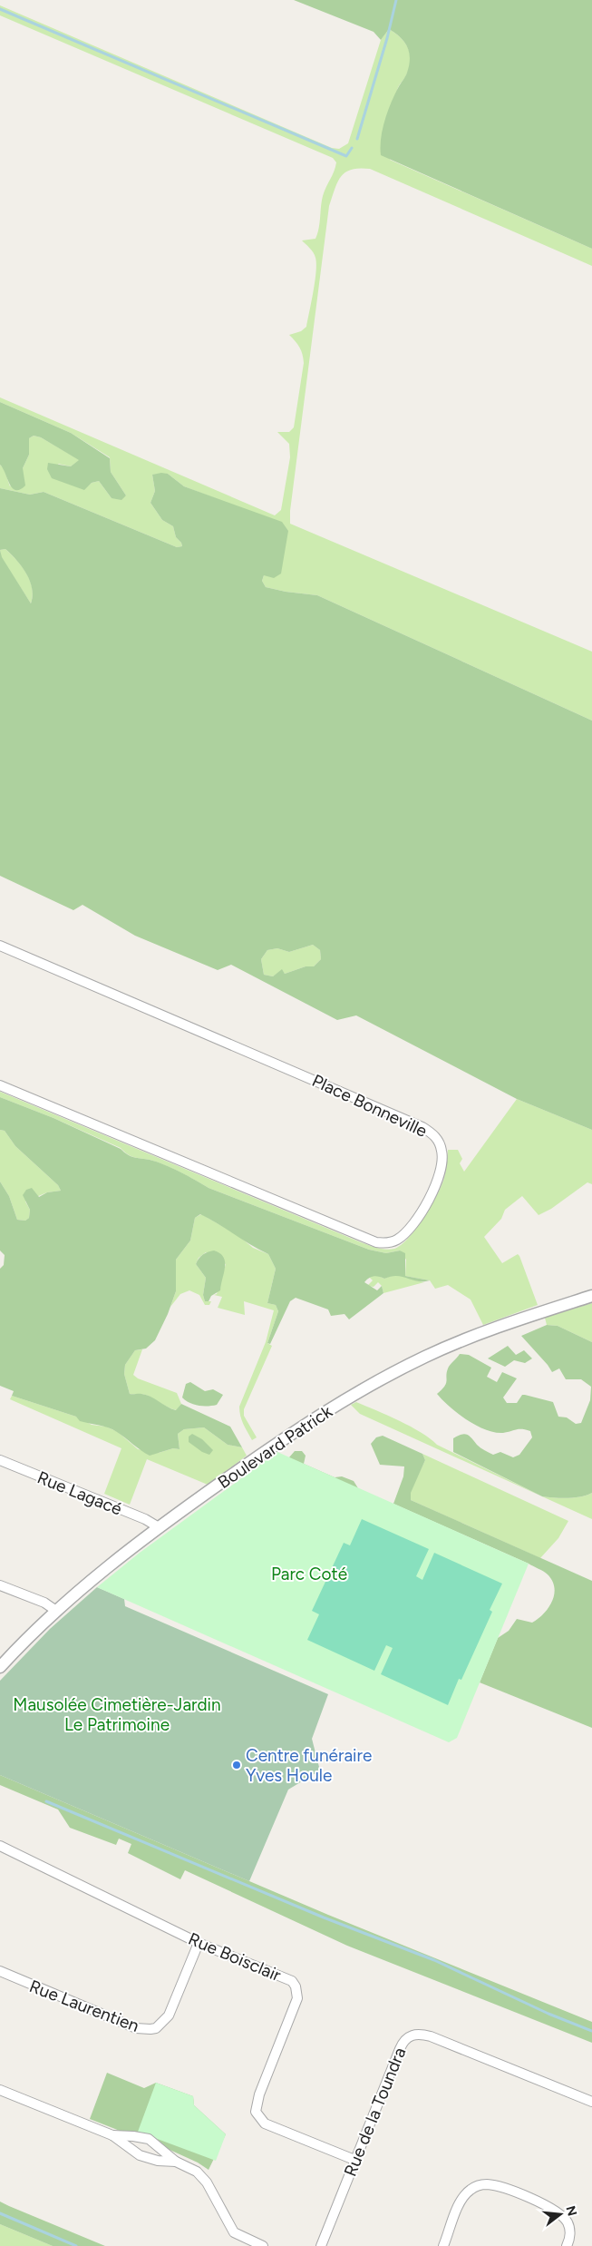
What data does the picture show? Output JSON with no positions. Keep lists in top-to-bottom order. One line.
{"streets":{"street":["Place Bonneville","Boulevard Patrick","Rue Lagacé","Rue Boisclair","Rue Laurentien","Rue de la Toundra"]},"crossings":[["Boulevard Patrick","Rue Lagacé"],["Rue Boisclair","Rue Laurentien"],["Rue Boisclair","Rue de la Toundra"]],"parks":["Parc Coté","Mausolée Cimetière-Jardin Le Patrimoine"],"places":["Centre funéraire Yves Houle"],"north":"right"}
